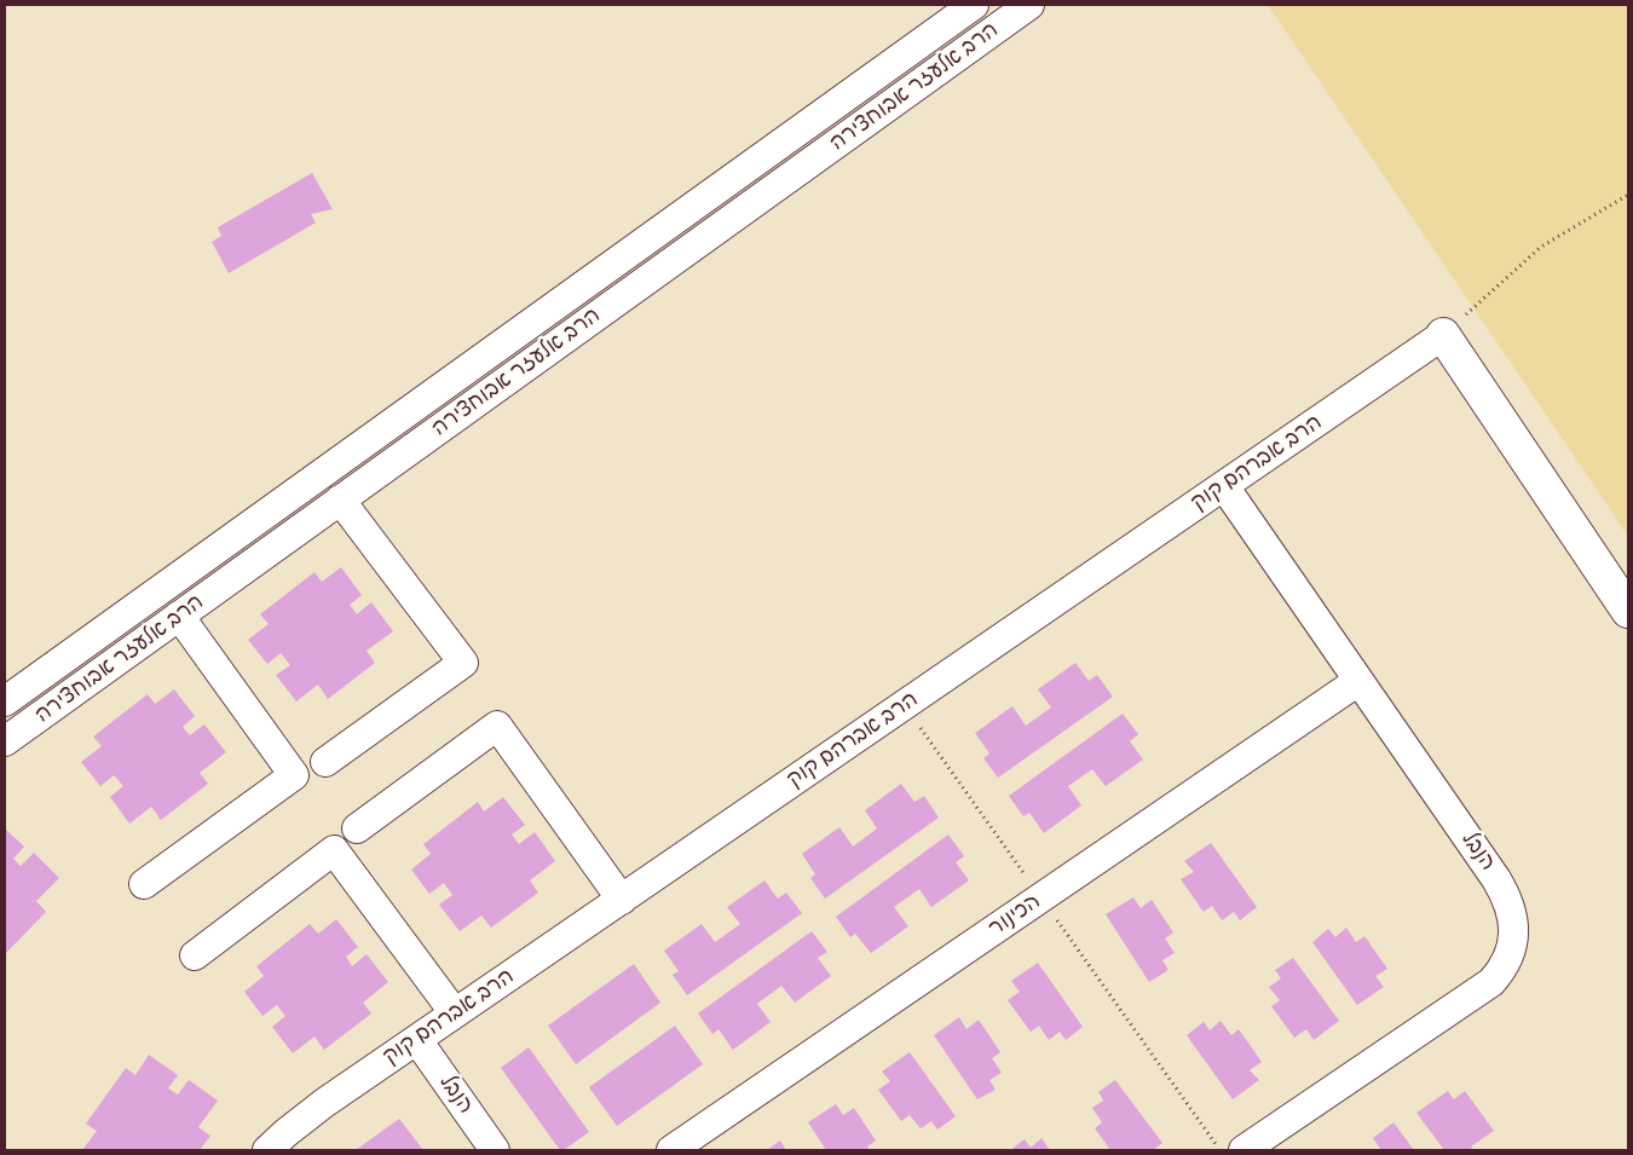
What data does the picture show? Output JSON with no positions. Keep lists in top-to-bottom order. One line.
{"streets":{"street":["הרב אלעזר אבוחצירה","הרב אברהם קוק","הנבל","הכינור"]},"crossings":[["הרב אברהם קוק","הנבל"],["הנבל","הכינור"]]}
